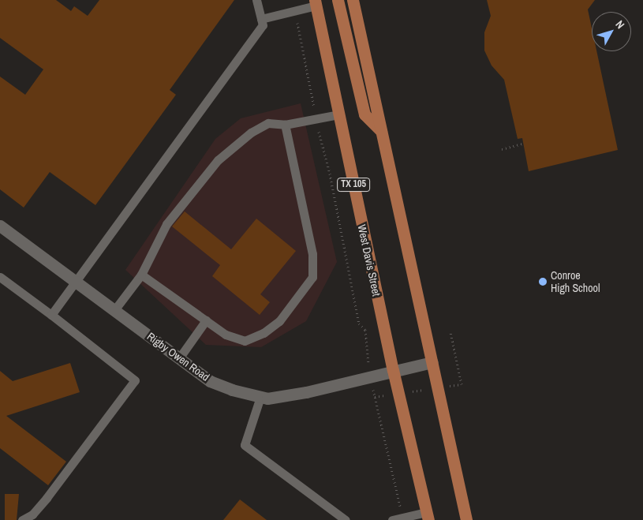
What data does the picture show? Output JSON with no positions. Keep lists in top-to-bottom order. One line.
{"streets":{"main road":["TX 105","West Davis Street"],"street":["Rigby Owen Road"]},"crossings":[["West Davis Street","Rigby Owen Road"]],"places":["Conroe High School"],"north":"top right"}
